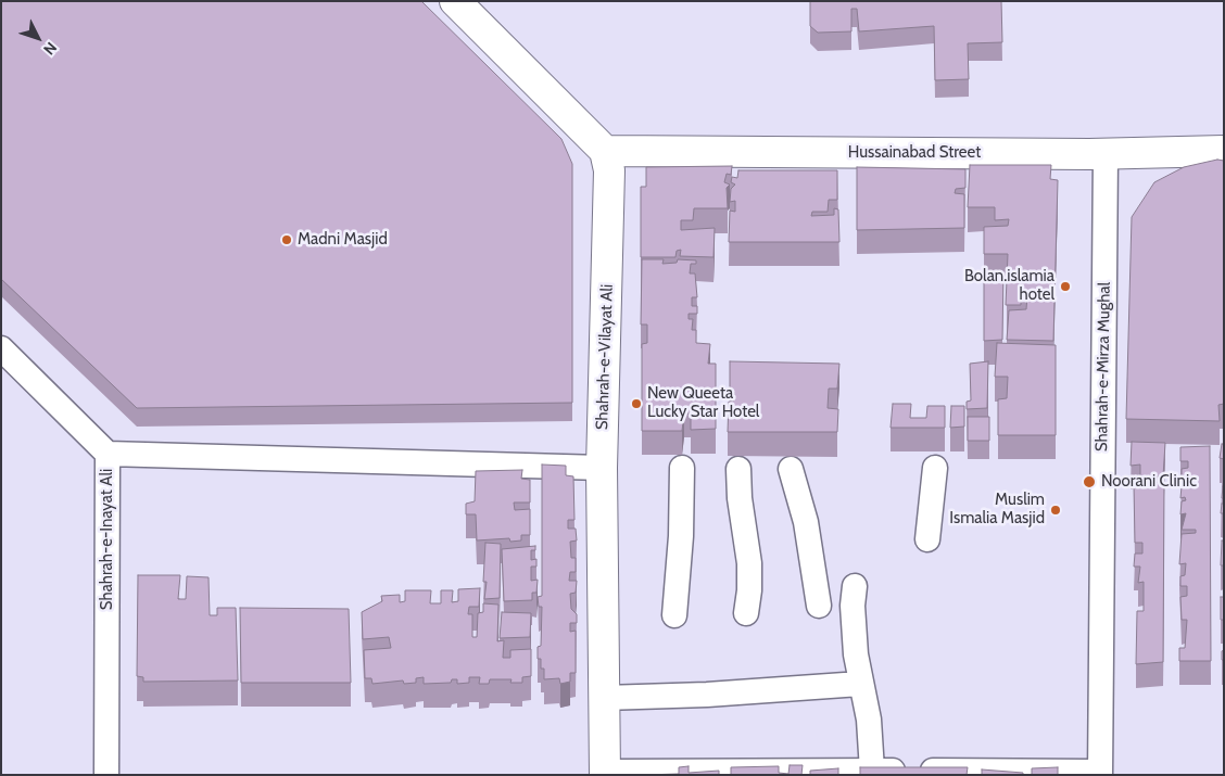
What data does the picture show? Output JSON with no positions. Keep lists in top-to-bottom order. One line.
{"streets":{"street":["Hussainabad Street","Shahrah-e-Vilayat Ali","Shahrah-e-Mirza Mughal","Shahrah-e-Inayat Ali"]},"crossings":[["Hussainabad Street","Shahrah-e-Vilayat Ali"],["Hussainabad Street","Shahrah-e-Mirza Mughal"]],"places":["Madni Masjid","Bolan.islamia hotel","New Queeta Lucky Star Hotel","Noorani Clinic","Muslim Ismalia Masjid"],"north":"bottom right"}
